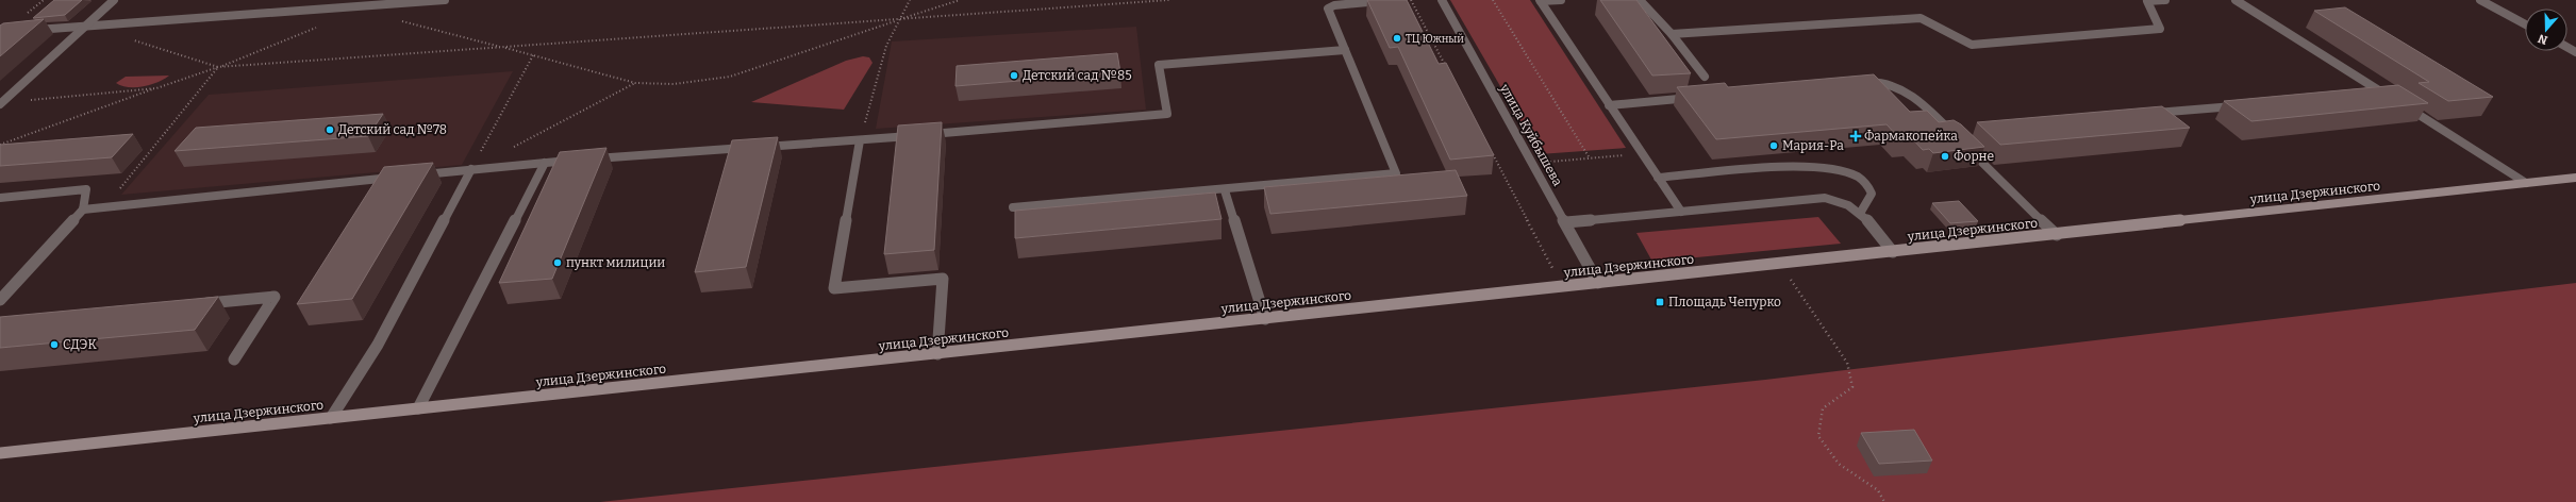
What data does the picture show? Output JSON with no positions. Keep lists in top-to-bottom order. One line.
{"streets":{"main road":["улица Дзержинского"],"street":["улица Куйбышева"]},"crossings":[["улица Куйбышева","улица Дзержинского"]],"places":{"other":["ТЦ Южный","Детский сад №85","Детский сад №78","Мария-Ра","Форне","пункт милиции","СДЭК"],"health":["Фармакопейка"],"transit":["Площадь Чепурко"]},"north":"bottom"}
